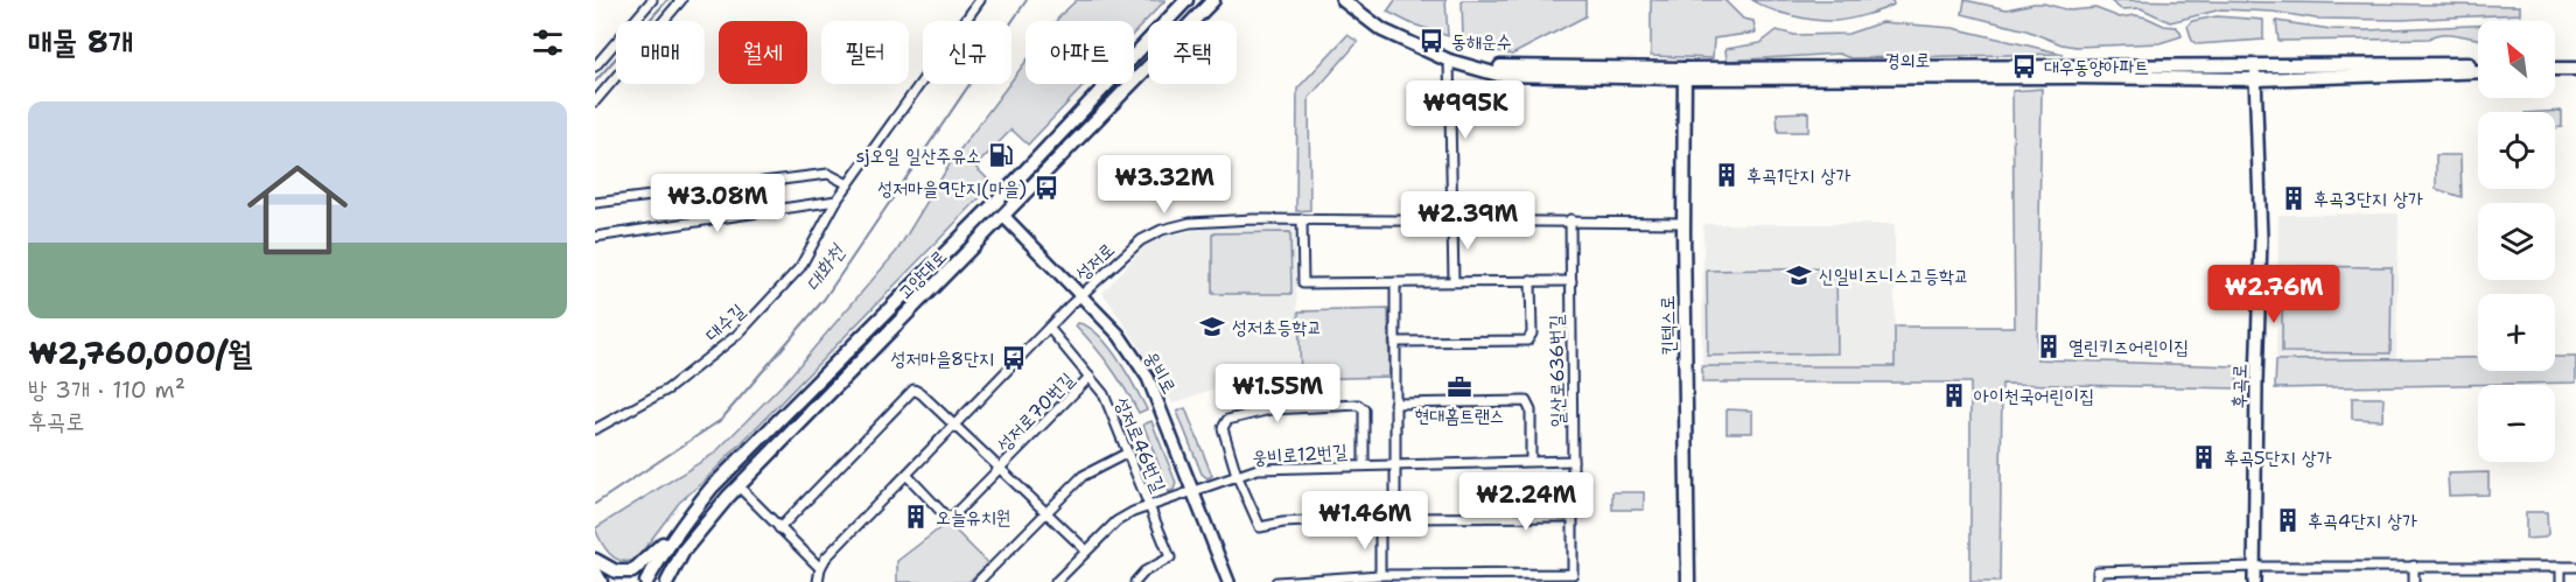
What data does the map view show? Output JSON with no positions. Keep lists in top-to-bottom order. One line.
{"streets":{"main road":["경의로","고양대로","킨텍스로"],"street":["성저로","대수길","일산로636번길","웅비로","후곡로","성저로70번길","성저로46번길","웅비로12번길"]},"crossings":[["경의로","킨텍스로"],["경의로","후곡로"],["성저로","킨텍스로"],["성저로","일산로636번길"],["성저로","웅비로"],["성저로","성저로70번길"],["성저로","성저로46번길"],["고양대로","웅비로"],["일산로636번길","웅비로12번길"],["웅비로","웅비로12번길"],["성저로70번길","성저로46번길"],["성저로46번길","웅비로12번길"]],"water":["대화천"],"places":{"bus stop":["동해운수","대우동양아파트","성저마을9단지(마을)","성저마을8단지"],"fuel station":["sj오일 일산주유소"],"building":["후곡1단지 상가","후곡3단지 상가","열린키즈어린이집","아이천국어린이집","후곡5단지 상가","오늘유치원","후곡4단지 상가"],"school or university":["신일비즈니스고등학교","성저초등학교"],"office":["현대홈트랜스"]},"north":"top left","page":{"heading":"매물 8개","map_buttons":["+","−"],"chip":["매매","월세","필터","신규","아파트","주택"],"price":["₩995K","₩3.32M","₩3.08M","₩2.39M","₩2.76M","₩1.55M","₩2.24M","₩1.46M"],"list":[{"name":"₩2,760,000/월","note":"방 3개 · 110 m² · 후곡로"}]}}
